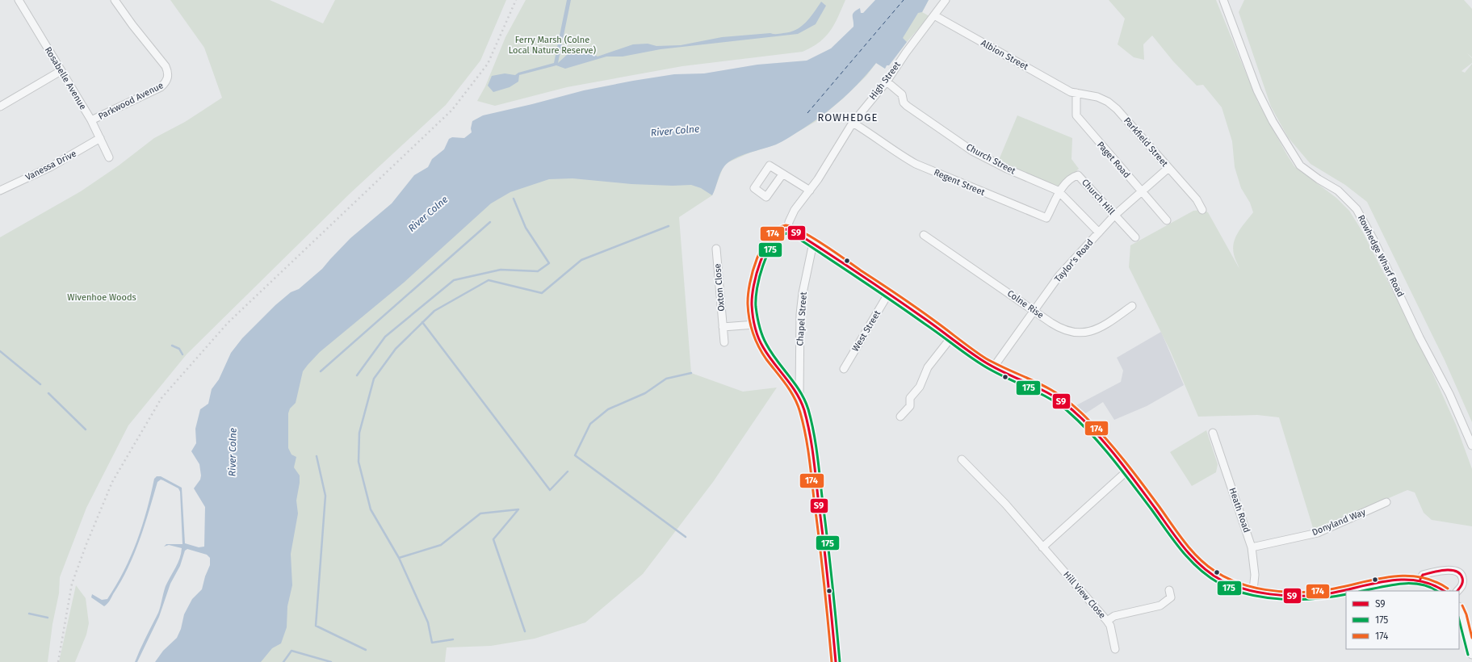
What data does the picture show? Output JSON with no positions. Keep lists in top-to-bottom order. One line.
{"streets":{"street":["Albion Street","Rosabelle Avenue","High Street","Parkwood Avenue","Parkfield Street","Church Street","Paget Road","Vanessa Drive","Regent Street","Church Hill","Rowhedge Wharf Road","Taylor's Road","Oxton Close","Colne Rise","Chapel Street","West Street","Heath Road","Donyland Way","Hill View Close"]},"crossings":[["Albion Street","High Street"],["Albion Street","Parkfield Street"],["Albion Street","Paget Road"],["Rosabelle Avenue","Parkwood Avenue"],["Rosabelle Avenue","Vanessa Drive"],["High Street","Church Street"],["High Street","Regent Street"],["Parkfield Street","Paget Road"],["Parkfield Street","Taylor's Road"],["Church Street","Regent Street"],["Church Street","Church Hill"],["Church Street","Taylor's Road"],["Paget Road","Taylor's Road"],["Regent Street","Church Hill"],["Church Hill","Taylor's Road"],["Taylor's Road","Colne Rise"],["Heath Road","Donyland Way"]],"districts":["ROWHEDGE"],"water":["River Colne"],"parks":["Ferry Marsh (Colne Local Nature Reserve)","Wivenhoe Woods"],"lines":["transit line 174","transit line S9","transit line 175"],"legend":["S9","175","174"]}
